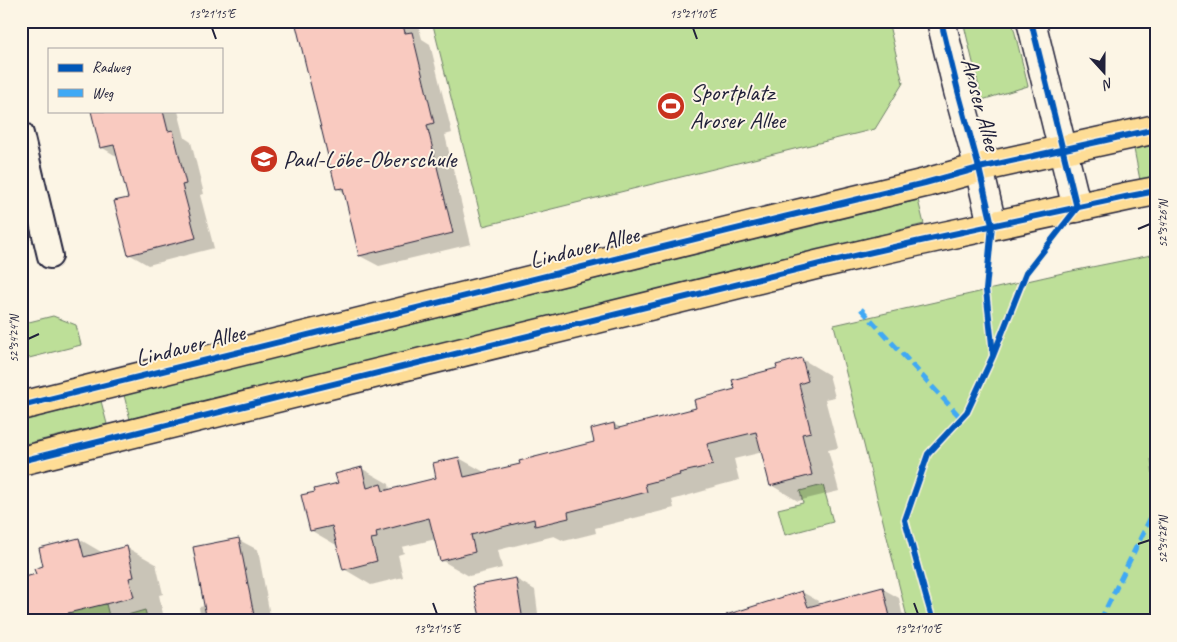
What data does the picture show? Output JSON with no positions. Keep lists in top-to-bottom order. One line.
{"streets":{"main road":["Aroser Allee","Lindauer Allee"]},"crossings":[["Aroser Allee","Lindauer Allee"]],"places":{"sports":["Sportplatz Aroser Allee"],"school or university":["Paul-Löbe-Oberschule"]},"legend":["Radweg","Weg"],"north":"bottom","coordinates":["13°21'15\"E","13°21'10\"E","52°34'26\"N","52°34'24\"N","52°34'28\"N"]}
